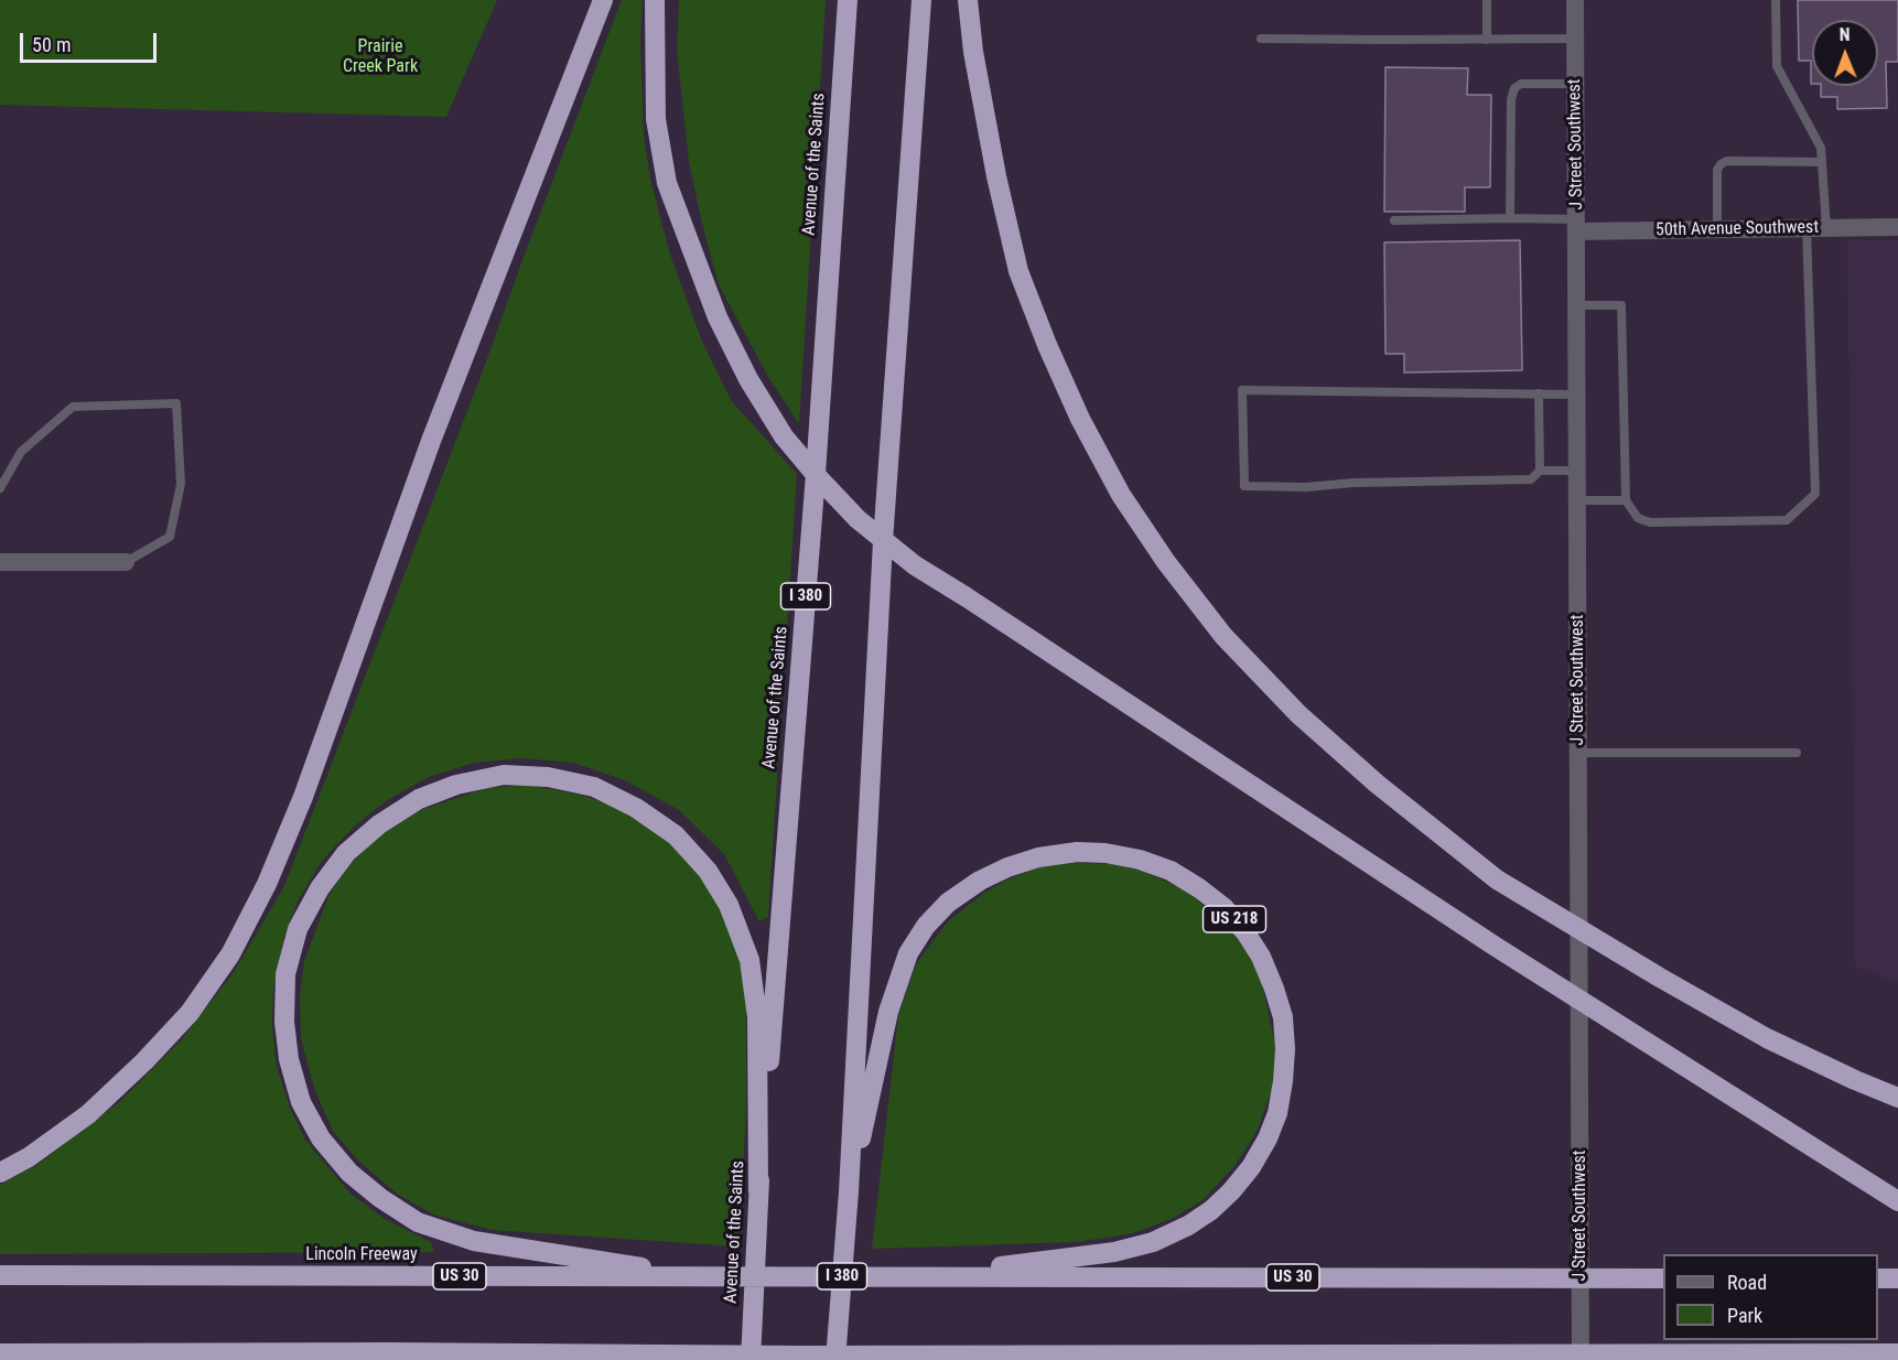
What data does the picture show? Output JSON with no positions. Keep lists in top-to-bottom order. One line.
{"streets":{"highway":["Avenue of the Saints","I 380","US 218","Lincoln Freeway","US 30"],"street":["J Street Southwest","50th Avenue Southwest"]},"crossings":[["J Street Southwest","50th Avenue Southwest"],["I 380","US 218"],["US 218","Lincoln Freeway"],["US 218","US 30"],["Lincoln Freeway","US 30"]],"parks":["Prairie Creek Park"],"legend":["Road","Park"],"scale_bar":"50 m","north":"top"}
